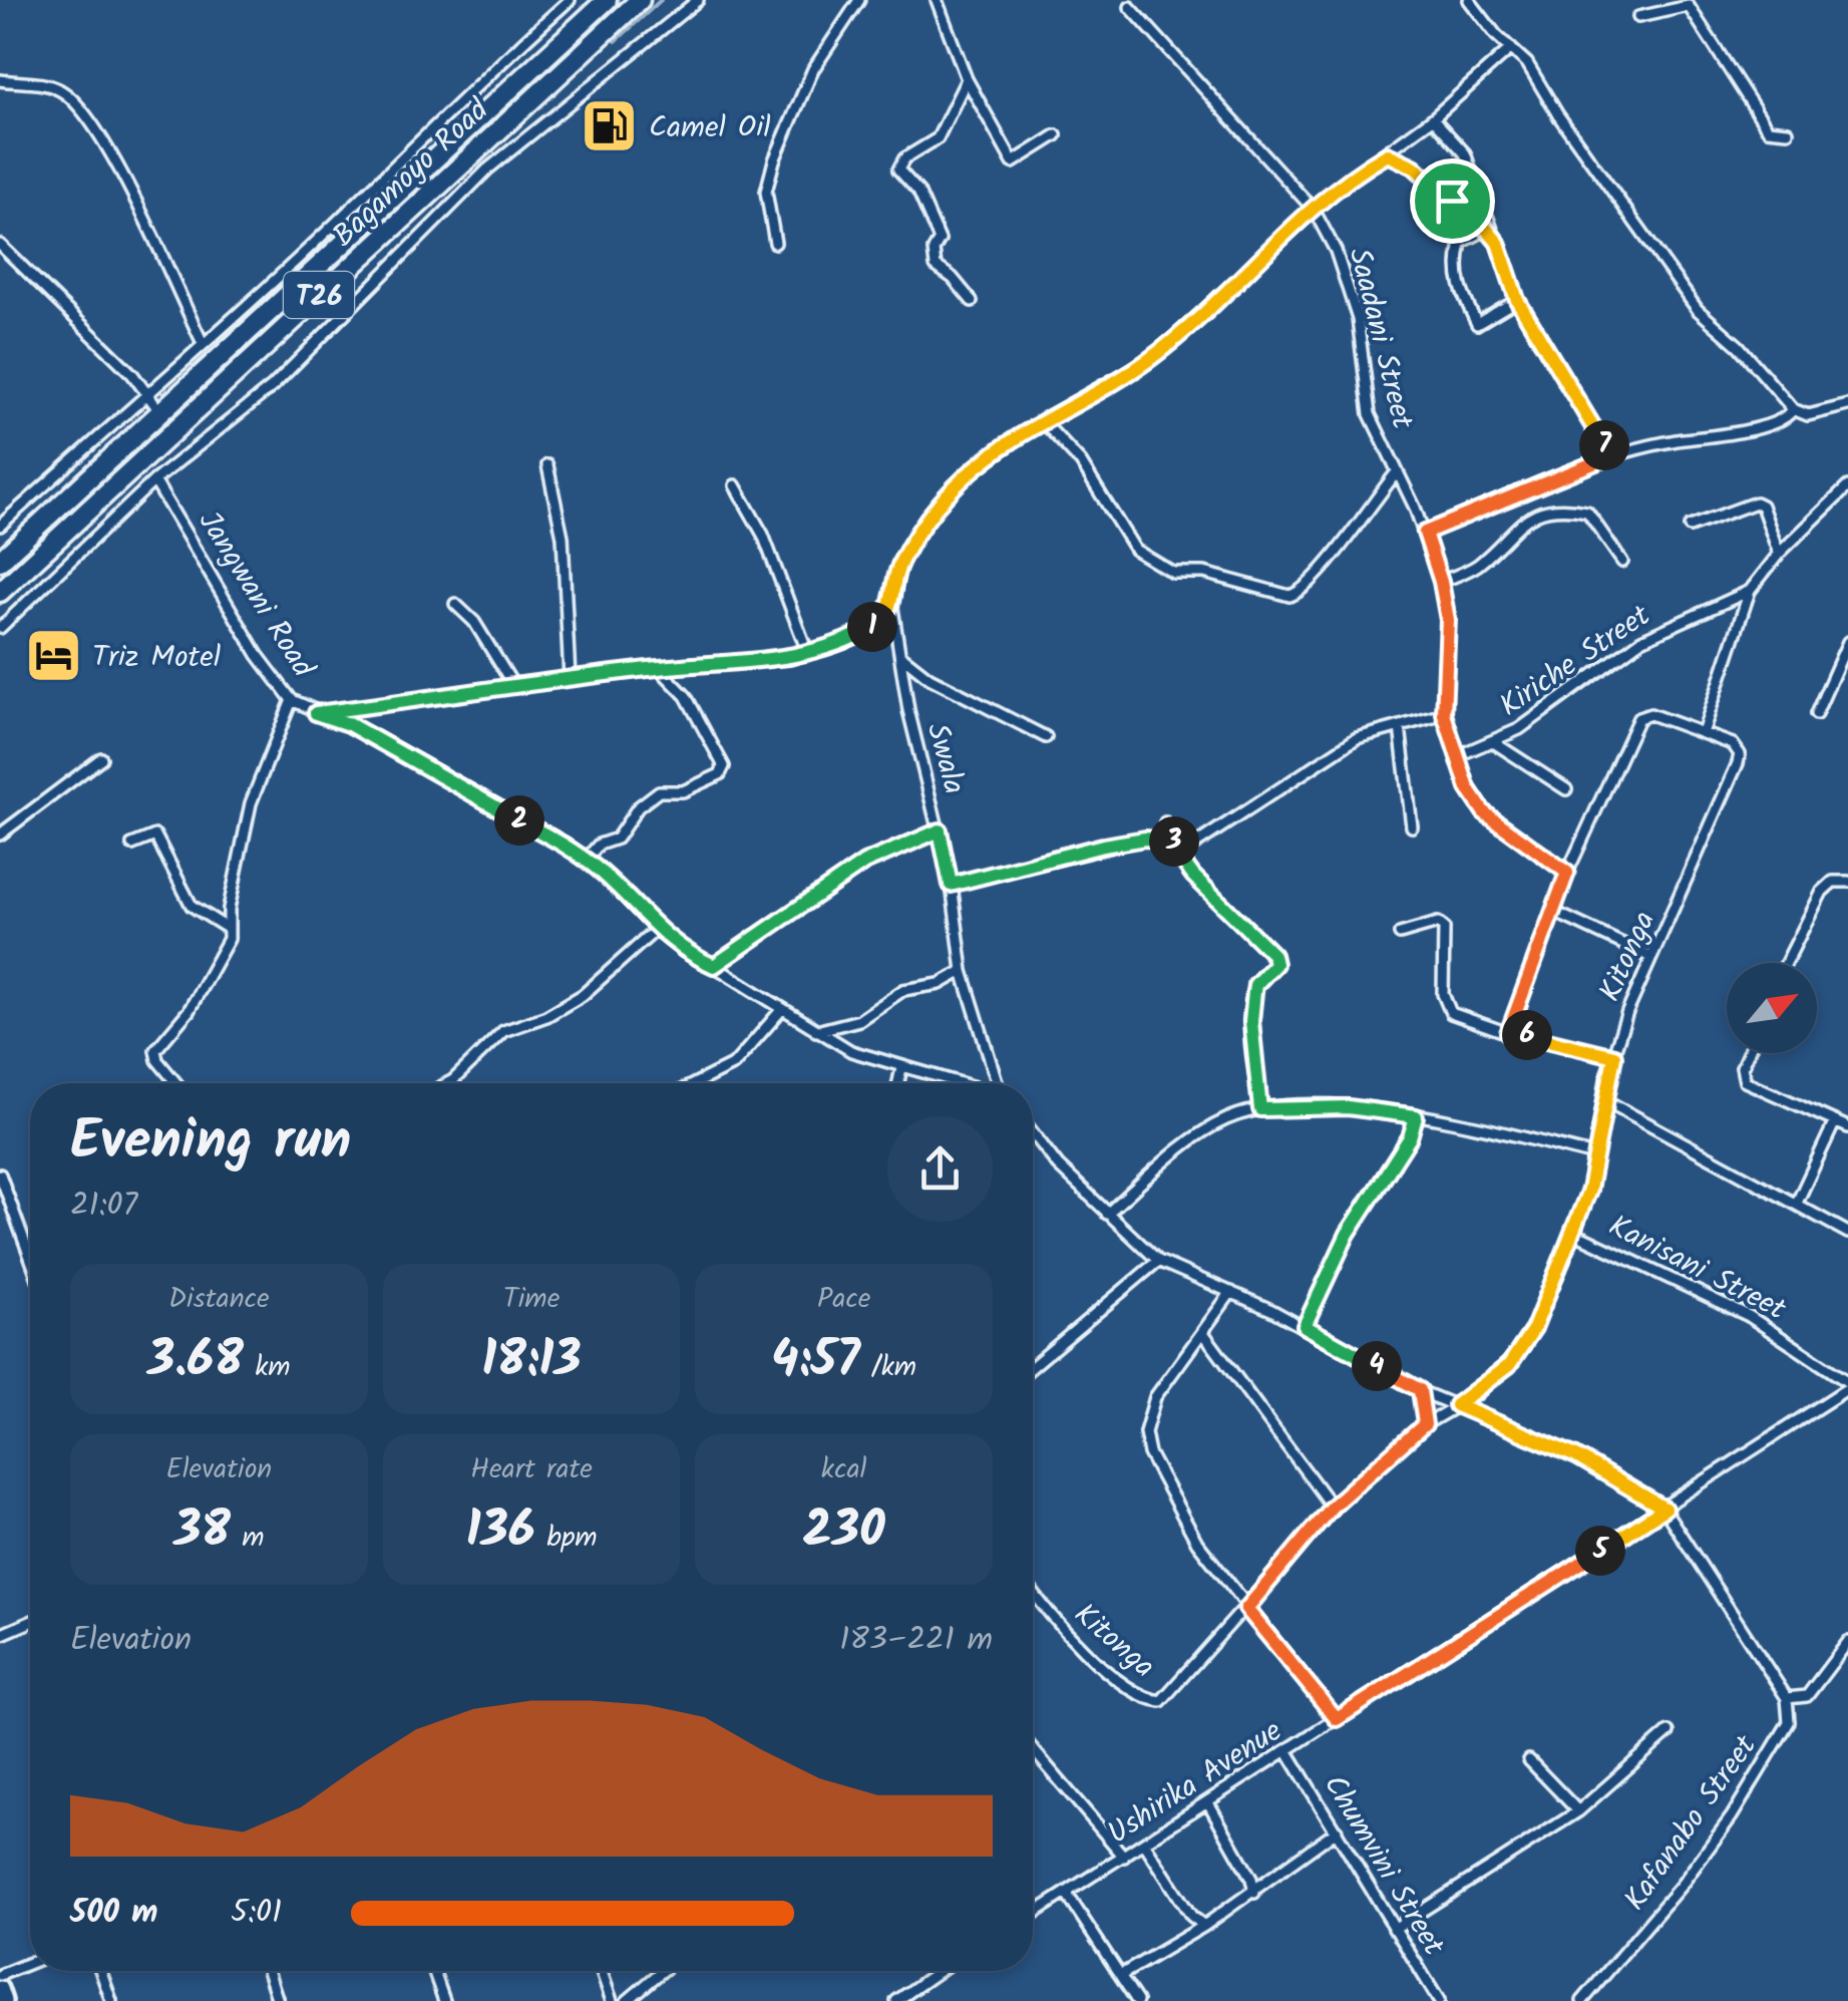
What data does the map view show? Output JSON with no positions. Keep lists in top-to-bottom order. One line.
{"streets":{"highway":["Bagamoyo Road","T26"],"street":["Saadani Street","Jangwani Road","Kiriche Street","Swala","Kitonga","Kanisani Street","Ushirika Avenue","Kafanabo Street","Chumvini Street"]},"crossings":[["Saadani Street","Kiriche Street"],["Saadani Street","Kitonga"],["Kitonga","Kanisani Street"],["Kanisani Street","Ushirika Avenue"],["Ushirika Avenue","Chumvini Street"]],"places":{"fuel station":["Camel Oil"],"hotel":["Triz Motel"]},"north":"top right","page":{"pins":["7","1","2","3","6","4","5"],"heading":["Evening run","21:07"],"stats":[["Distance","3.68 km"],["Time","18:13"],["Pace","4:57 /km"],["Elevation","38 m"],["Heart rate","136 bpm"],["kcal","230"]],"chart":["Elevation","183–221 m"],"list":[{"name":"500 m","note":"5:01"}]}}
